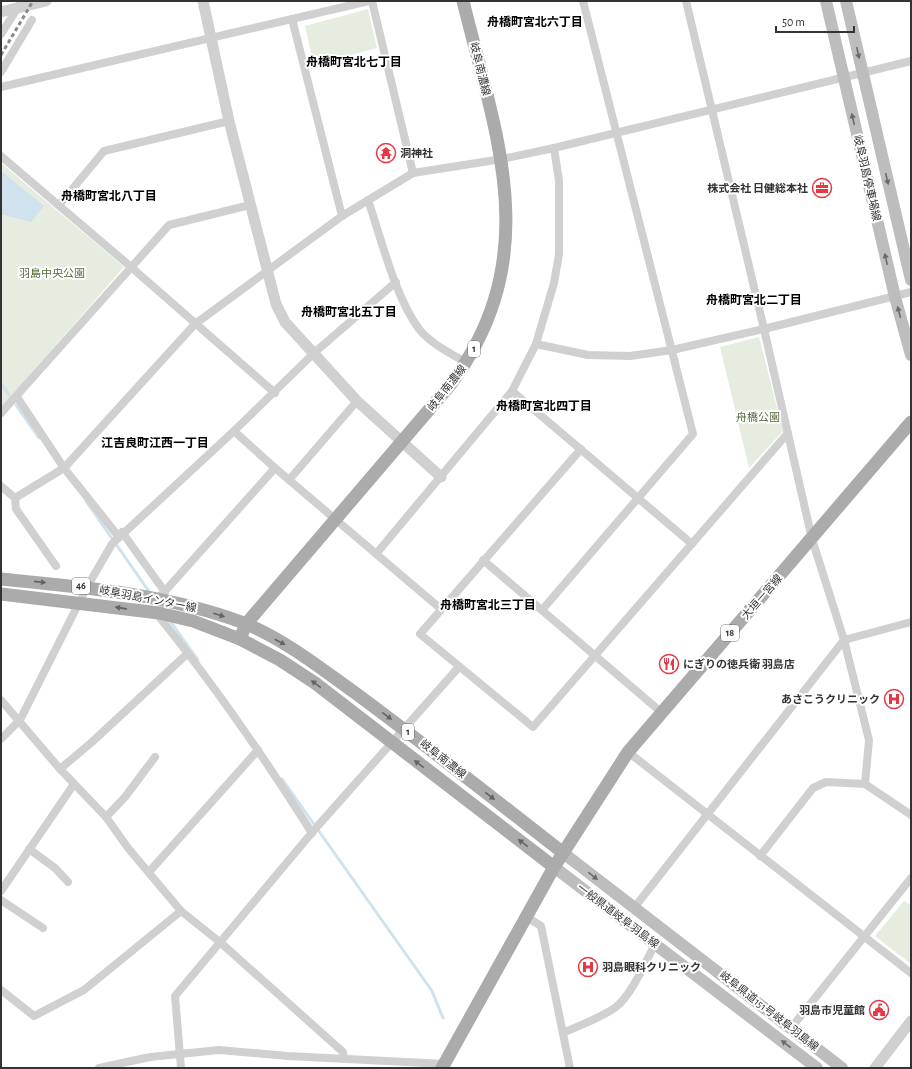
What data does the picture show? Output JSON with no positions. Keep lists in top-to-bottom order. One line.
{"streets":{"main road":["岐阜南濃線","岐阜羽島停車場線","1","46","大垣一宮線","岐阜羽島インター線","18","一般県道岐阜羽島線","岐阜県道151号岐阜羽島線"]},"crossings":[["岐阜南濃線","大垣一宮線"],["岐阜南濃線","岐阜羽島インター線"],["岐阜南濃線","一般県道岐阜羽島線"],["岐阜南濃線","岐阜県道151号岐阜羽島線"],["大垣一宮線","岐阜県道151号岐阜羽島線"]],"one_way":["一般県道岐阜羽島線"],"districts":["舟橋町宮北六丁目","舟橋町宮北七丁目","舟橋町宮北八丁目","舟橋町宮北二丁目","舟橋町宮北五丁目","舟橋町宮北四丁目","江吉良町江西一丁目","舟橋町宮北三丁目"],"parks":["羽島中央公園","舟橋公園"],"places":{"temple":["洞神社"],"office":["株式会社 日健総本社"],"restaurant":["にぎりの徳兵衛 羽島店"],"hospital":["あさこうクリニック","羽島眼科クリニック"],"public building":["羽島市児童館"]},"scale_bar":"50 m"}
